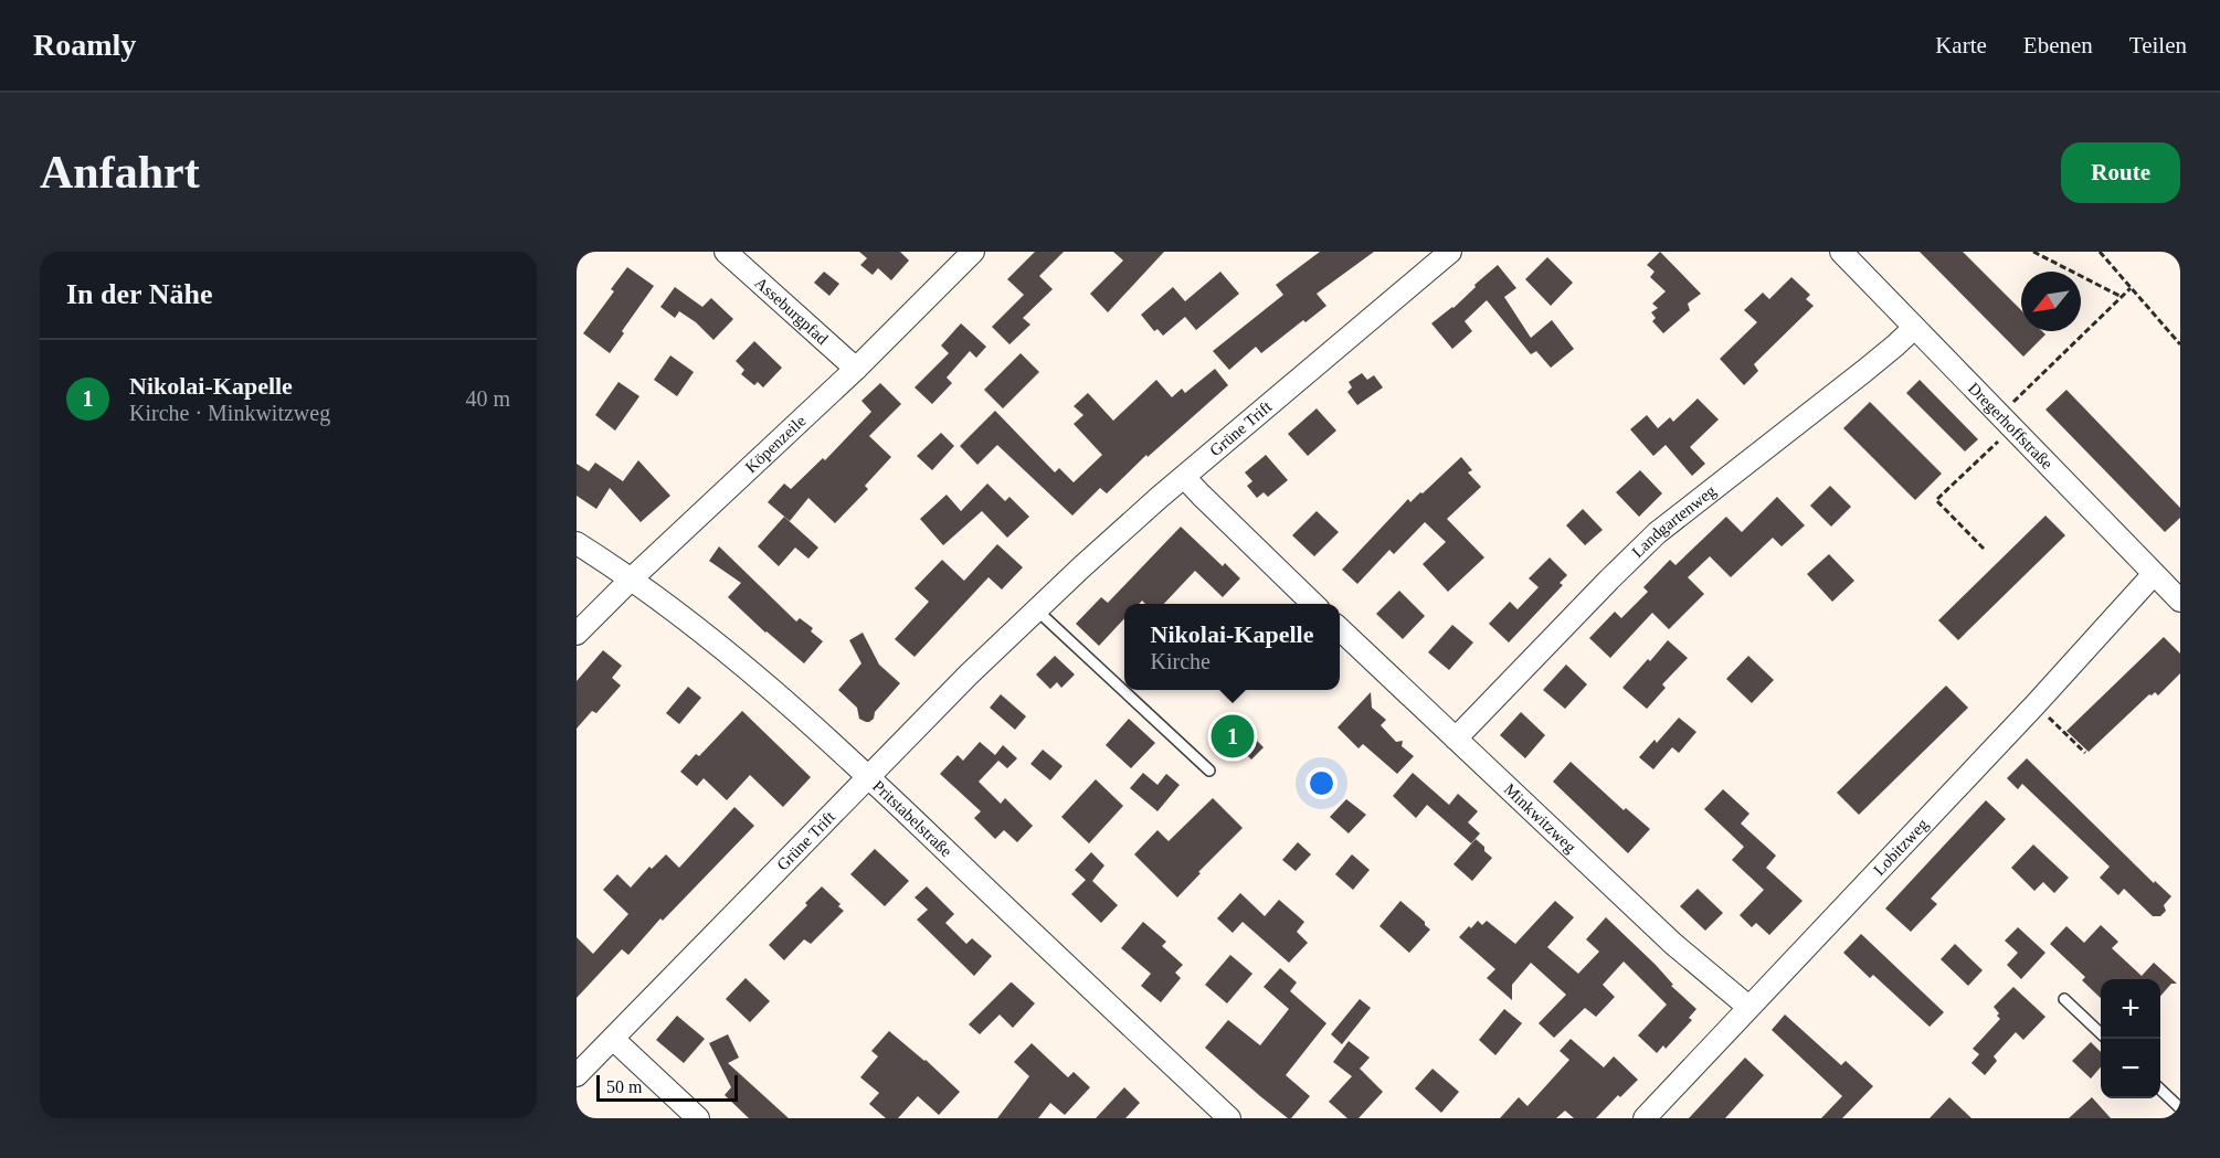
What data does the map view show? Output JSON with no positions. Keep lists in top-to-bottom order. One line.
{"streets":{"street":["Asseburgpfad","Dregerhoffstraße","Grüne Trift","Köpenzeile","Landgartenweg","Minkwitzweg","Pritstabelstraße","Lobitzweg"]},"crossings":[["Asseburgpfad","Köpenzeile"],["Dregerhoffstraße","Landgartenweg"],["Dregerhoffstraße","Lobitzweg"],["Grüne Trift","Pritstabelstraße"],["Köpenzeile","Pritstabelstraße"],["Landgartenweg","Minkwitzweg"],["Minkwitzweg","Lobitzweg"]],"scale_bar":"50 m","north":"bottom left","page":{"header":"Roamly","nav":["Karte","Ebenen","Teilen"],"buttons":"Route","title":"Anfahrt","heading":"In der Nähe","list":[{"mark":"1","name":"Nikolai-Kapelle","note":"Kirche · Minkwitzweg","value":"40 m"}],"popup":["Nikolai-Kapelle","Kirche"],"pins":"1","map_buttons":["+","−"],"scale":"50 m"}}
